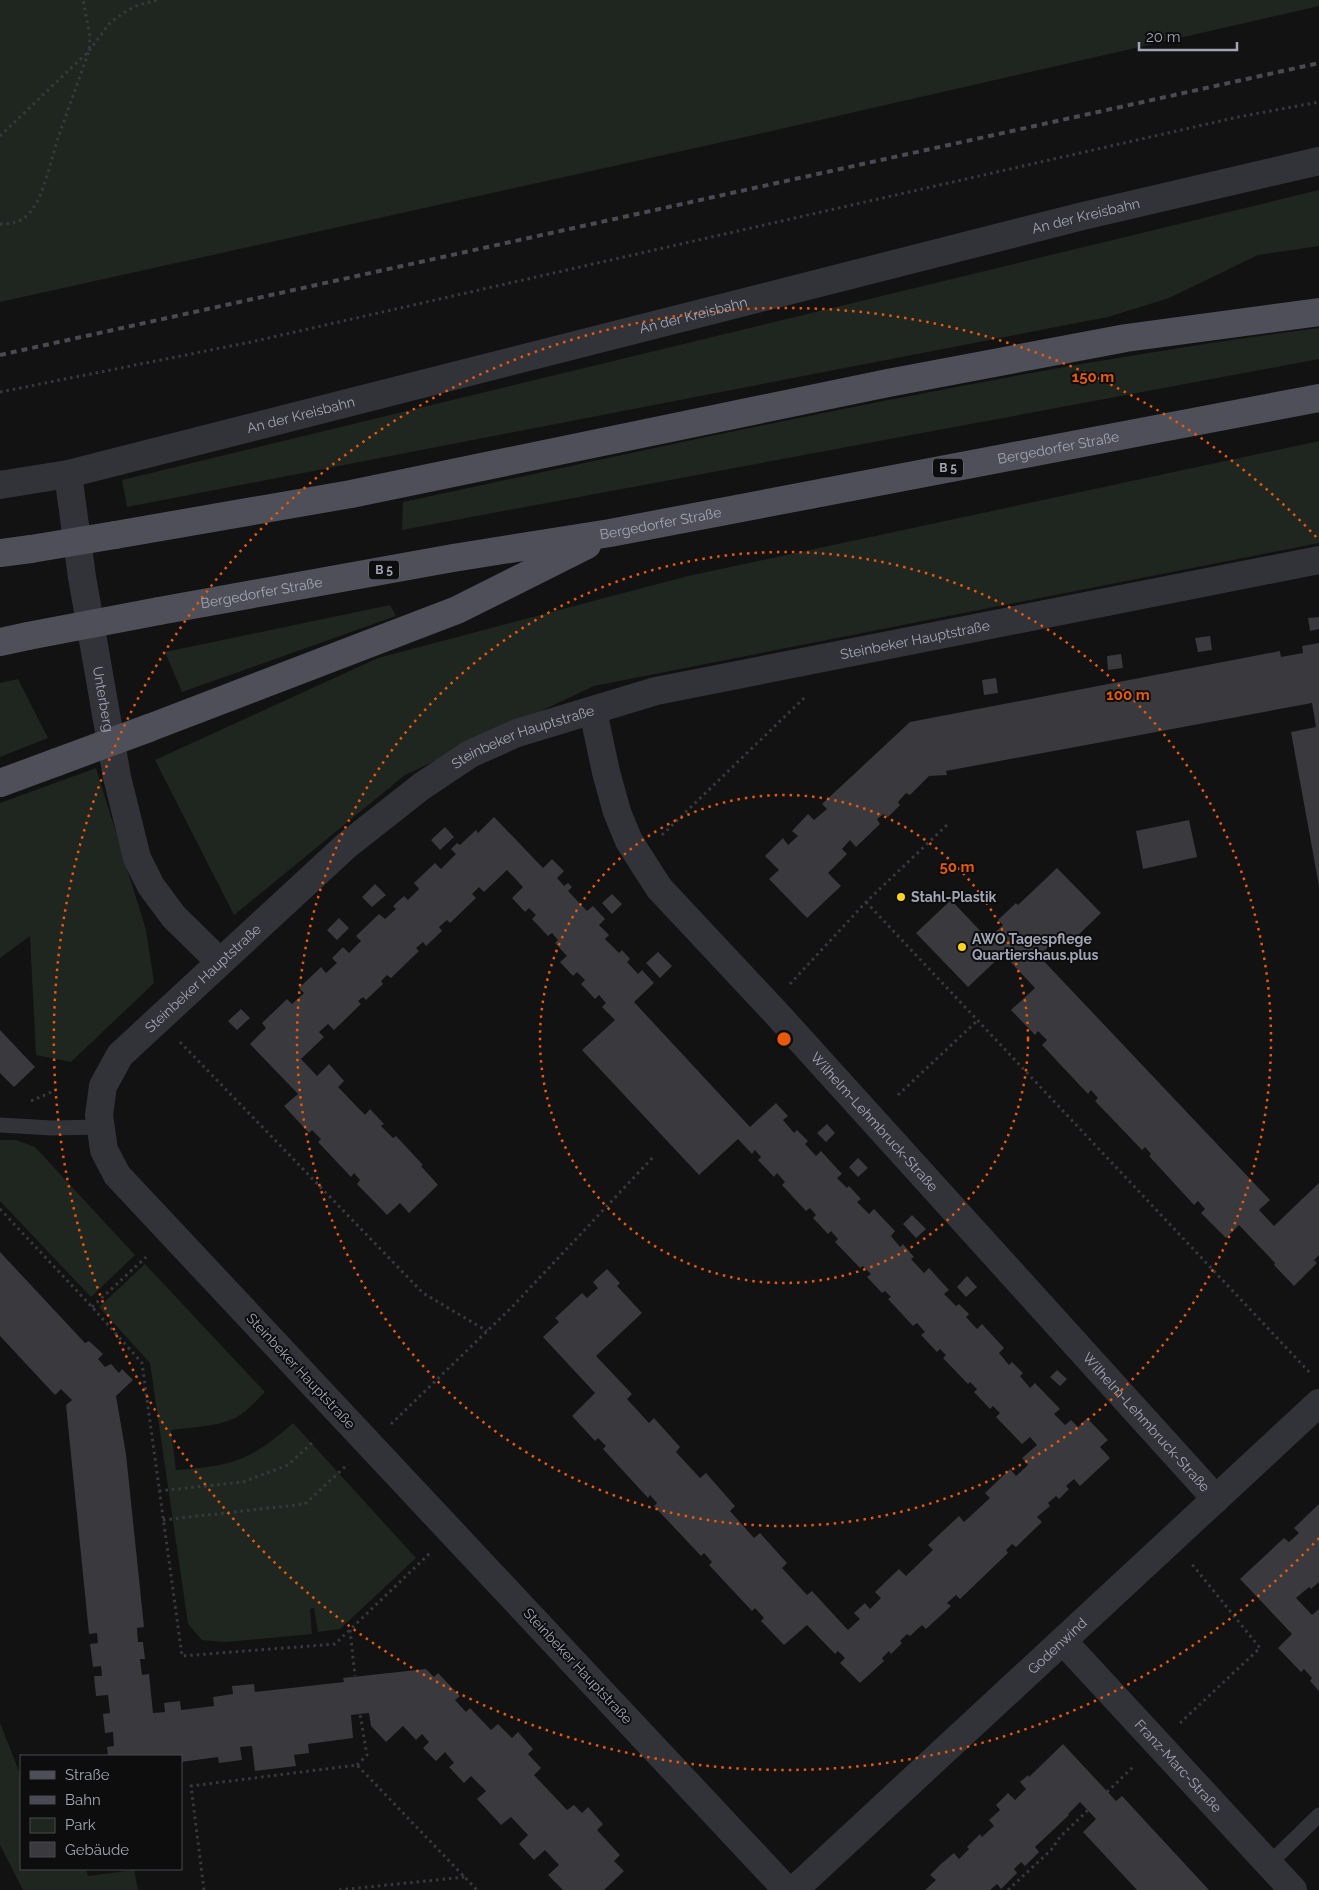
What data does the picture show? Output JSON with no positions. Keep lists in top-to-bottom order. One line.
{"streets":{"main road":["Bergedorfer Straße","B 5"],"street":["An der Kreisbahn","Steinbeker Hauptstraße","Unterberg","Wilhelm-Lehmbruck-Straße","Godenwind","Franz-Marc-Straße"]},"crossings":[["An der Kreisbahn","Unterberg"],["Steinbeker Hauptstraße","Unterberg"],["Steinbeker Hauptstraße","Wilhelm-Lehmbruck-Straße"],["Wilhelm-Lehmbruck-Straße","Godenwind"],["Godenwind","Franz-Marc-Straße"]],"places":["Stahl-Plastik","AWO Tagespflege Quartiershaus.plus"],"legend":["Straße","Bahn","Park","Gebäude"],"scale_bar":"20 m","rings":["150 m","100 m","50 m"]}
